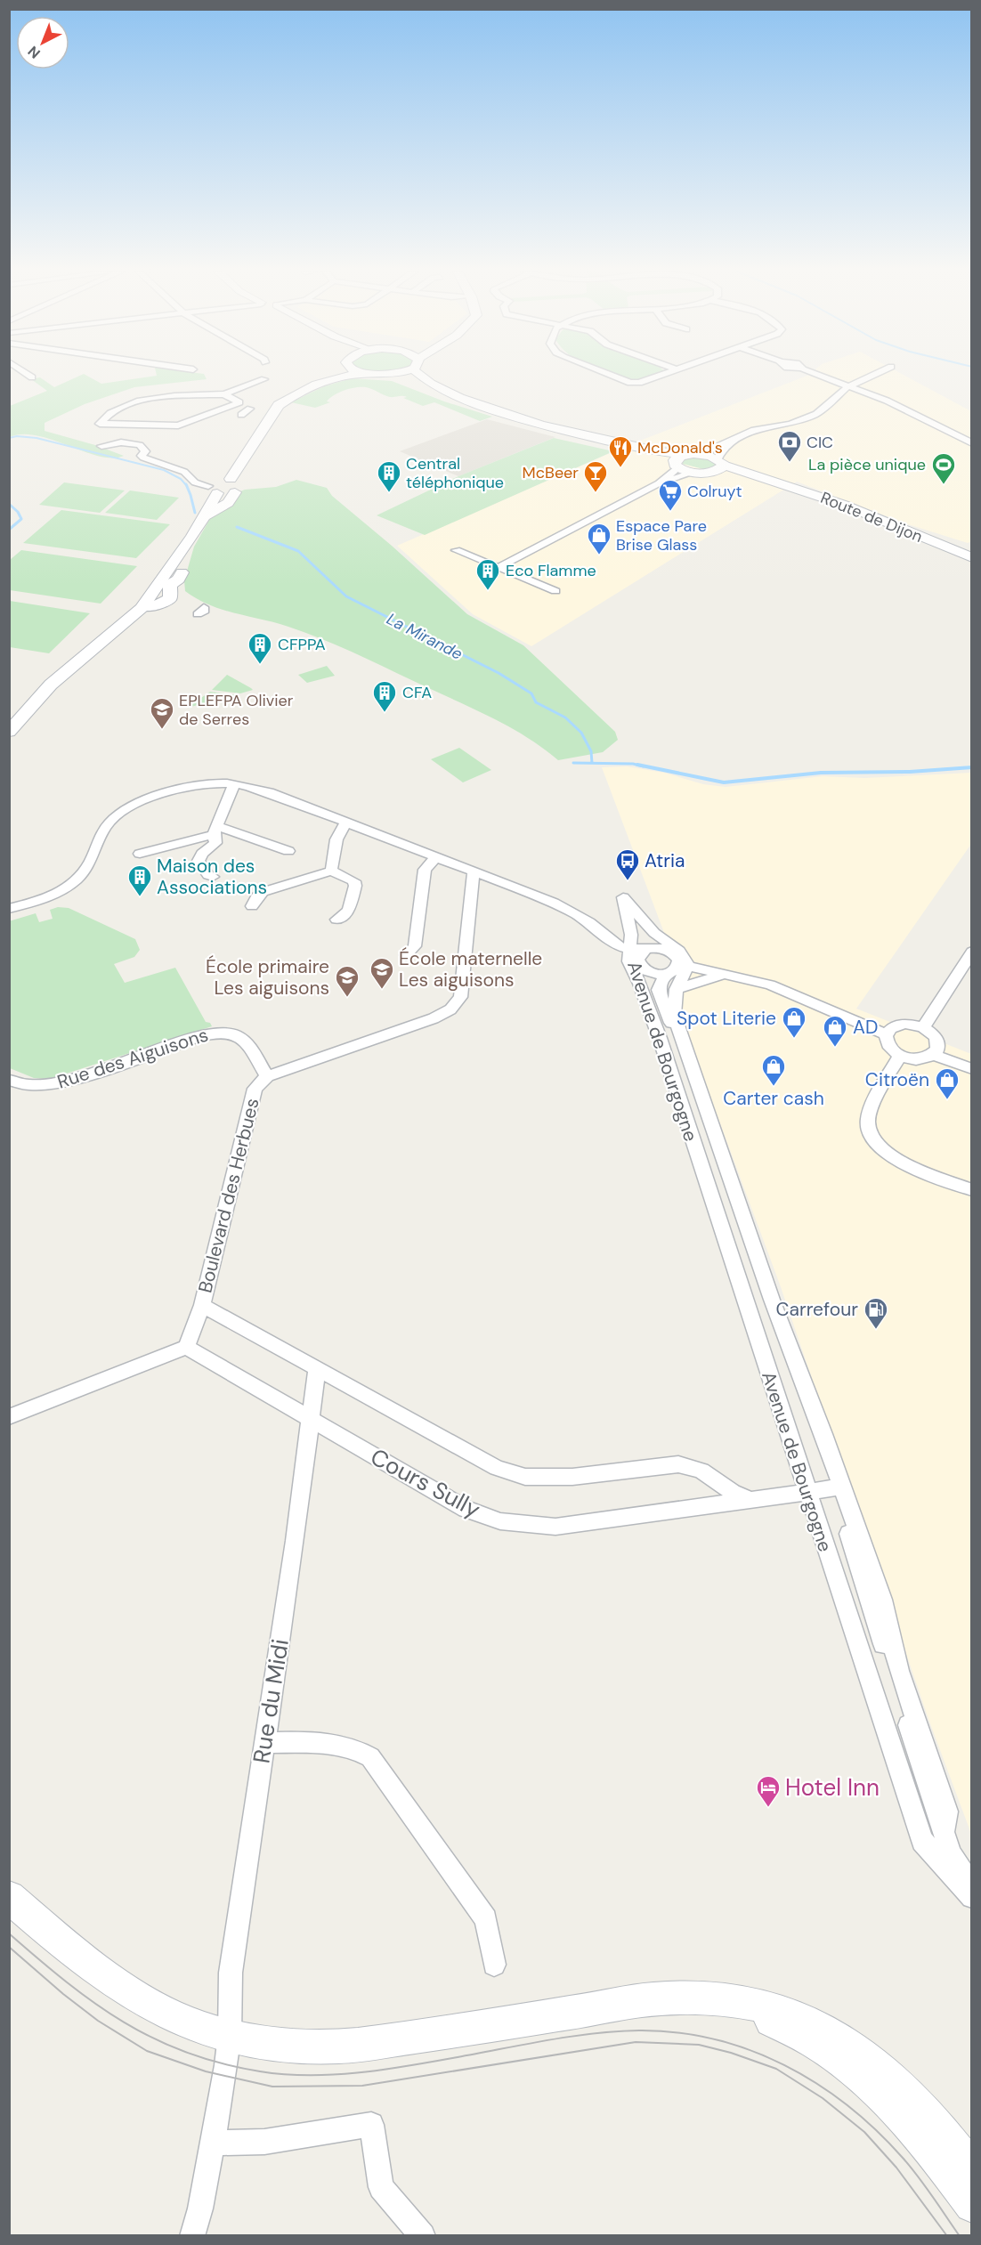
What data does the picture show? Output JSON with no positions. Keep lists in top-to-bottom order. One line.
{"streets":{"main road":["Route de Dijon"],"street":["Avenue de Bourgogne","Rue des Aiguisons","Boulevard des Herbues","Cours Sully","Rue du Midi"]},"crossings":[["Avenue de Bourgogne","Cours Sully"],["Rue des Aiguisons","Boulevard des Herbues"],["Boulevard des Herbues","Cours Sully"],["Cours Sully","Rue du Midi"]],"water":["La Mirande"],"places":{"bank":["CIC"],"restaurant":["McDonald's"],"sports":["La pièce unique"],"building":["Central téléphonique","Eco Flamme","CFPPA","CFA","Maison des Associations"],"bar":["McBeer"],"supermarket":["Colruyt"],"shop":["Espace Pare Brise Glass","Spot Literie","AD","Carter cash","Citroën"],"school or university":["EPLEFPA Olivier de Serres","École maternelle Les aiguisons","École primaire Les aiguisons"],"bus stop":["Atria"],"fuel station":["Carrefour"],"hotel":["Hotel Inn"]},"north":"bottom left"}
